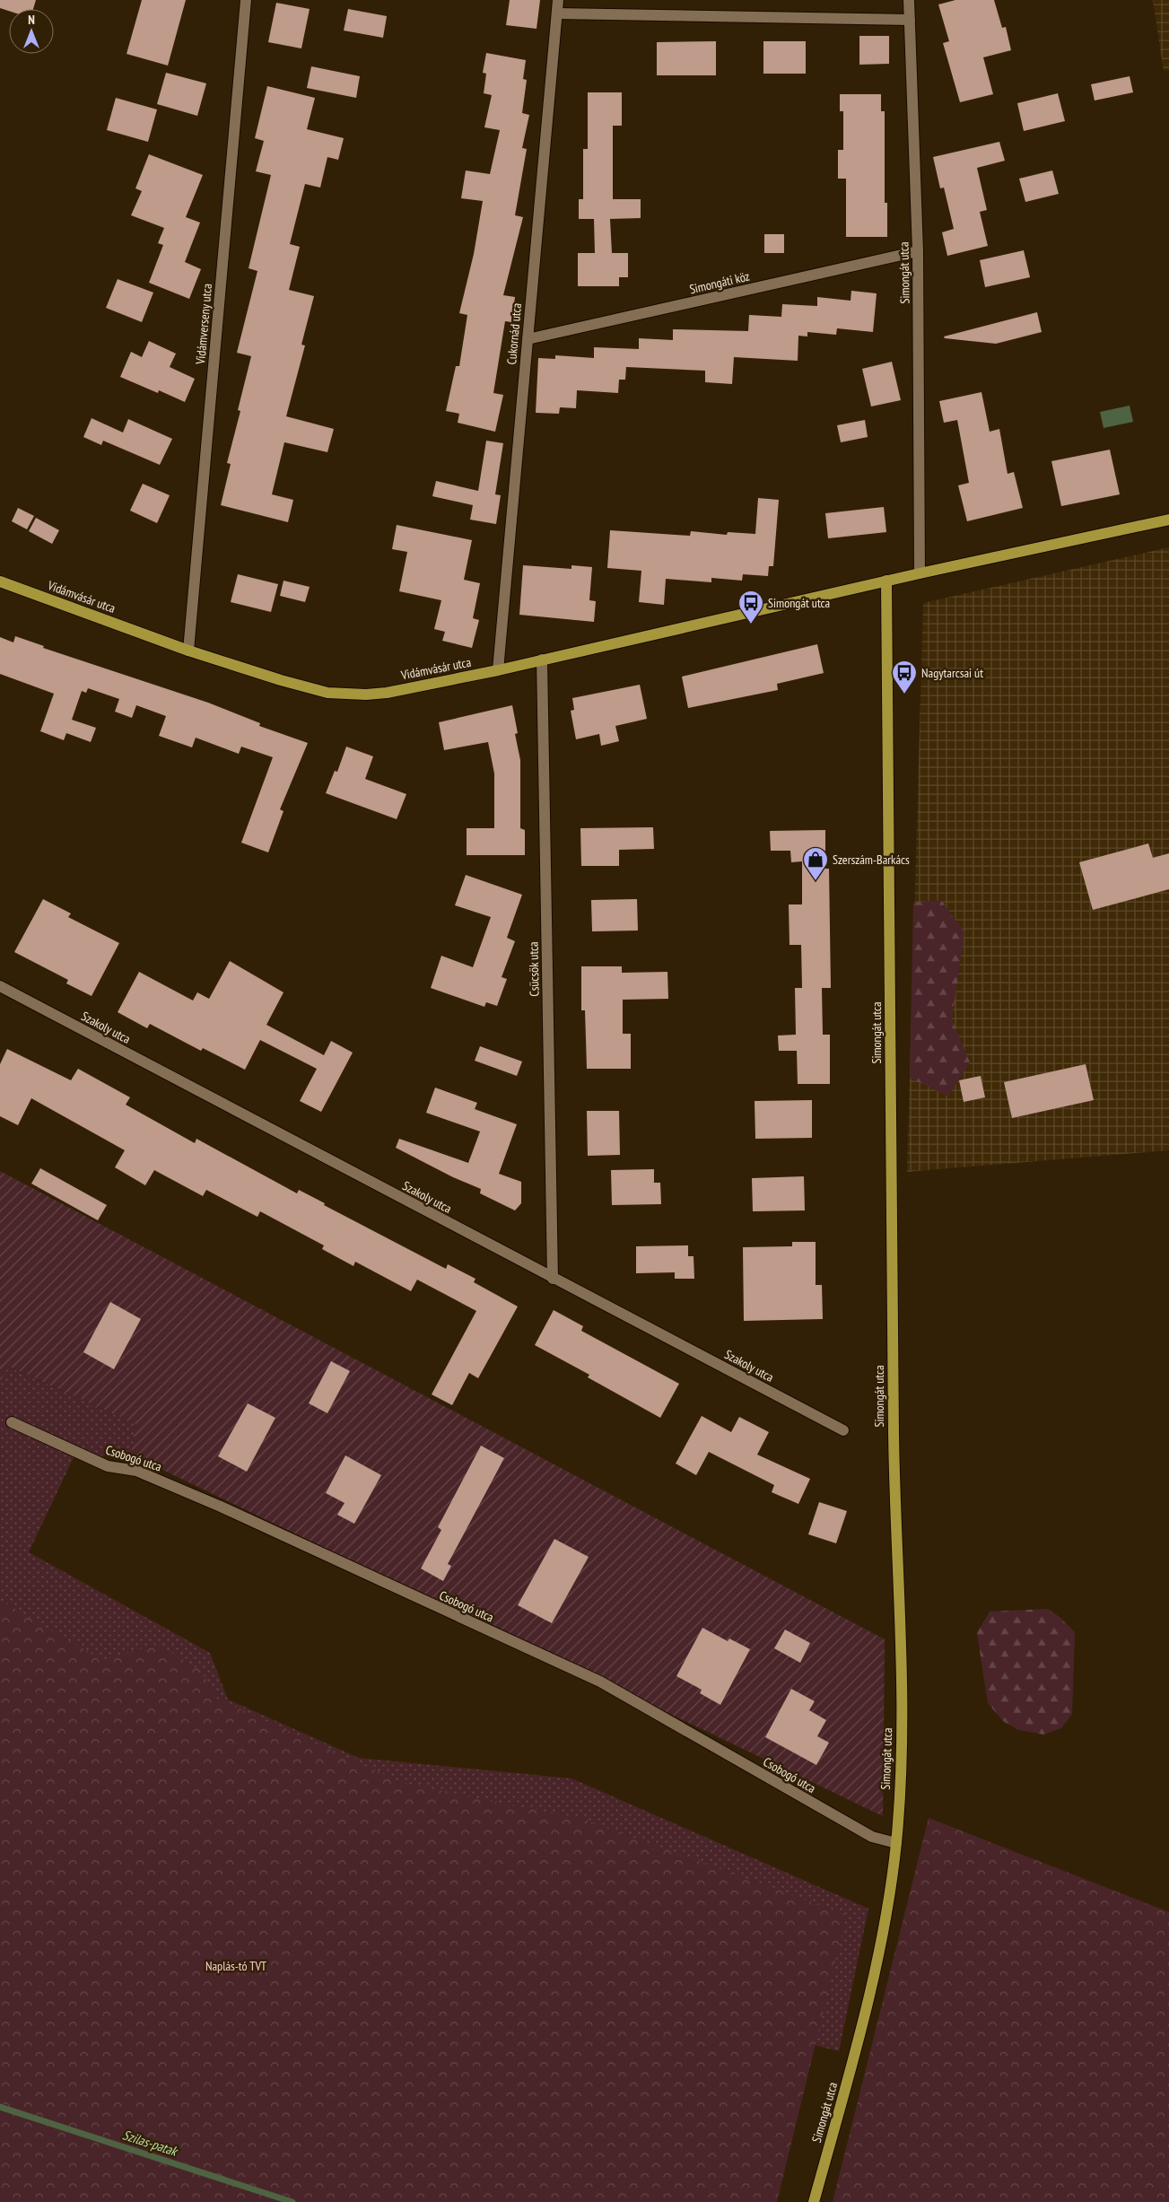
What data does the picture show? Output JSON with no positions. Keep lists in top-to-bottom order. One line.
{"streets":{"main road":["Simongát utca","Vidámvásár utca"],"street":["Simongáti köz","Vidámverseny utca","Cukornád utca","Csücsök utca","Szakoly utca","Csobogó utca"]},"crossings":[["Simongát utca","Simongáti köz"],["Simongát utca","Vidámvásár utca"],["Simongát utca","Csobogó utca"],["Simongáti köz","Cukornád utca"],["Vidámverseny utca","Vidámvásár utca"],["Cukornád utca","Vidámvásár utca"],["Vidámvásár utca","Csücsök utca"],["Csücsök utca","Szakoly utca"]],"water":["Szilas-patak"],"parks":["Naplás-tó TVT"],"places":{"bus stop":["Simongát utca","Nagytarcsai út"],"shop":["Szerszám-Barkács"]},"north":"top"}
